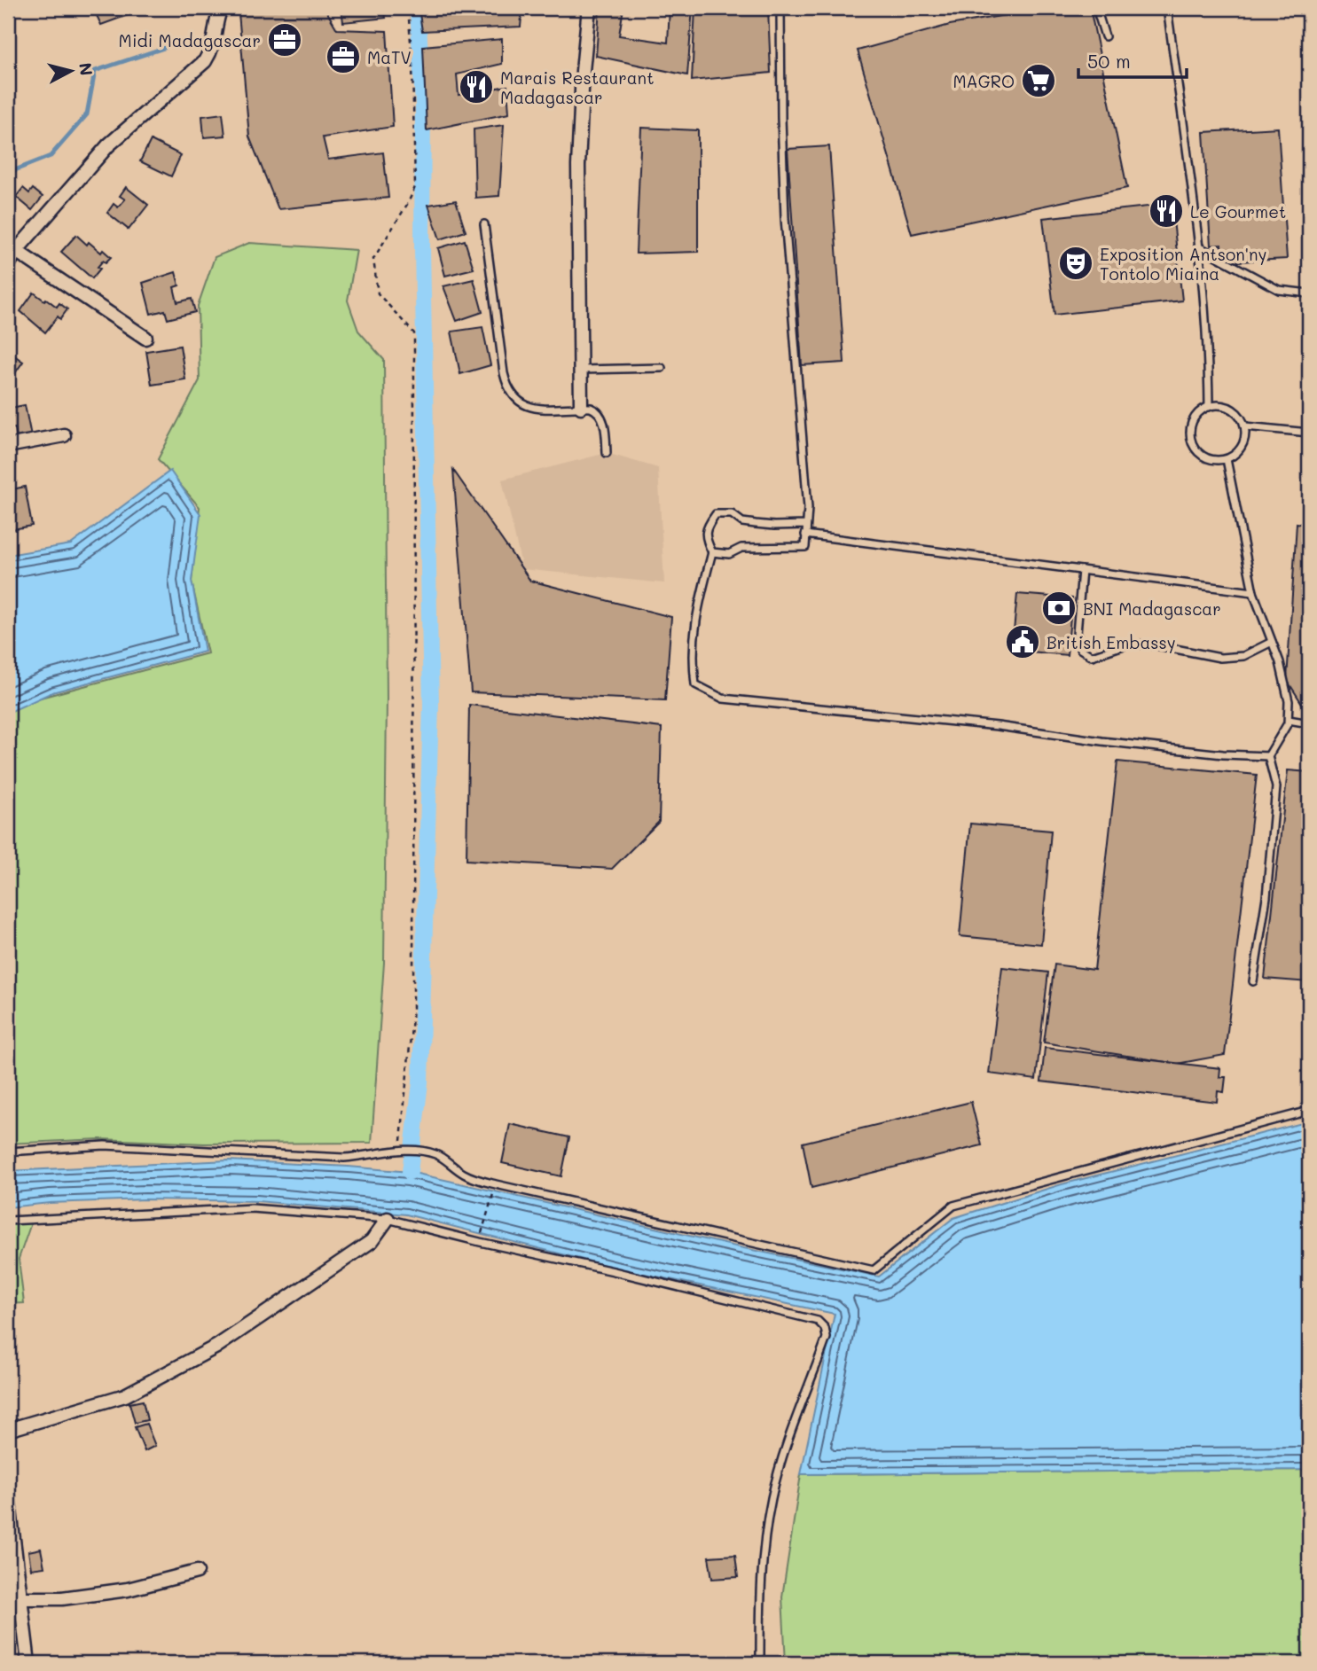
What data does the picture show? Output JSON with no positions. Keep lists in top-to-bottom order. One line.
{"places":{"office":["Midi Madagascar","MaTV"],"supermarket":["MAGRO"],"restaurant":["Marais Restaurant Madagascar","Le Gourmet"],"theatre":["Exposition Antson'ny Tontolo Miaina"],"bank":["BNI Madagascar"],"public building":["British Embassy"]},"scale_bar":"50 m","north":"right"}
